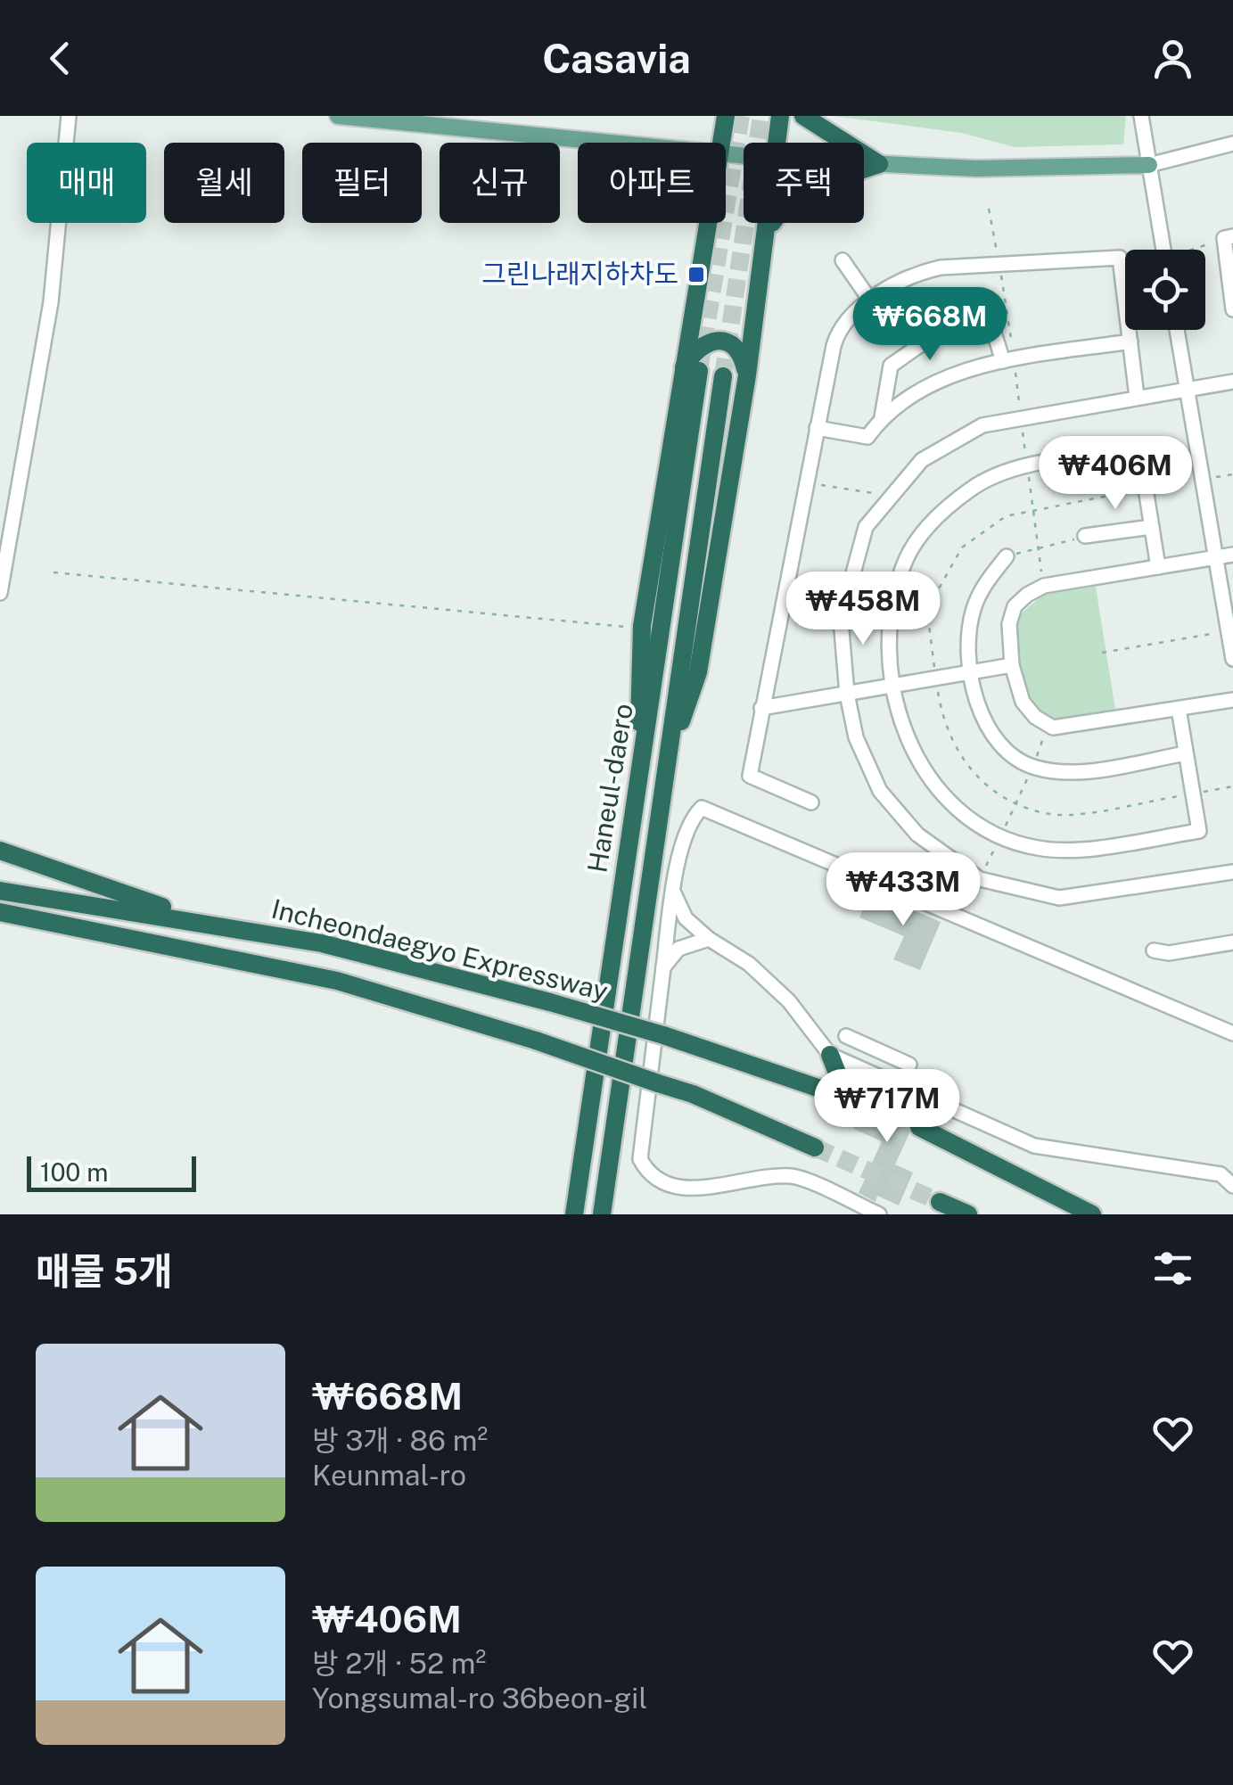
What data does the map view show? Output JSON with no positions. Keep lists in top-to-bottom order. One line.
{"streets":{"highway":["Haneul-daero","Incheondaegyo Expressway"]},"places":{"transit":["그린나래지하차도"]},"scale_bar":"100 m","page":{"header":"Casavia","chip":["매매","월세","필터","신규","아파트","주택"],"price":["₩668M","₩406M","₩458M","₩433M","₩717M"],"scale":"100 m","heading":"매물 5개","list":[{"name":"₩668M","note":"방 3개 · 86 m² · Keunmal-ro"},{"name":"₩406M","note":"방 2개 · 52 m² · Yongsumal-ro 36beon-gil"}]}}
